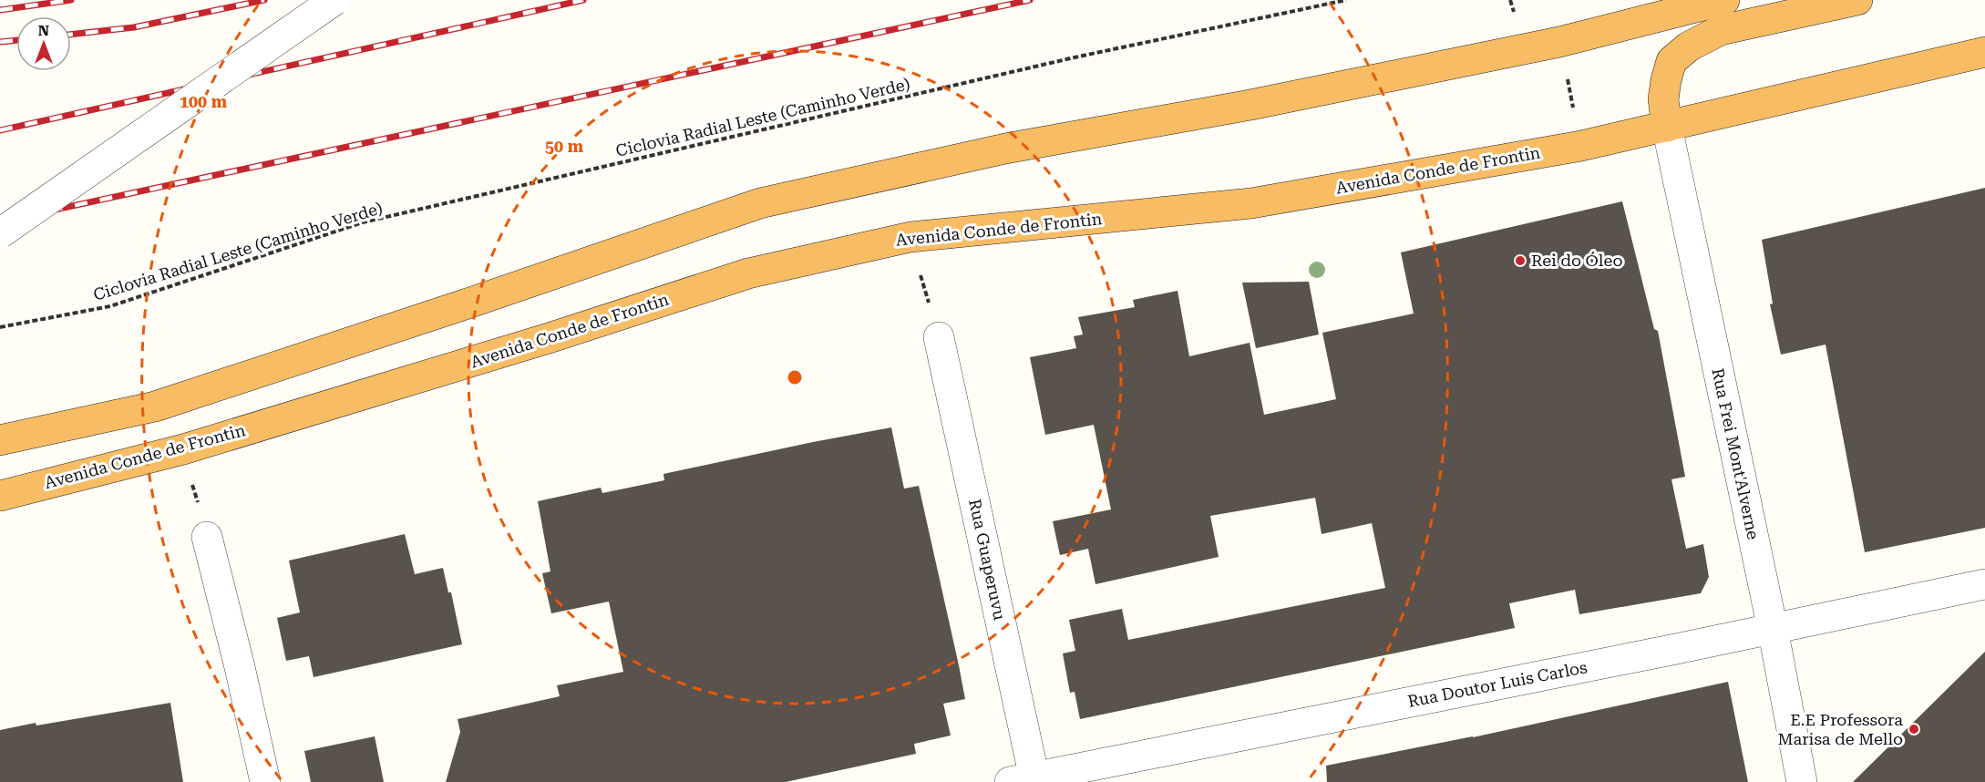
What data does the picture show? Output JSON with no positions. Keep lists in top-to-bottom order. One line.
{"streets":{"highway":["Avenida Conde de Frontin"],"street":["Rua Frei Mont'Alverne","Rua Guaperuvu","Rua Doutor Luis Carlos"],"path":["Ciclovia Radial Leste (Caminho Verde)"]},"crossings":[["Avenida Conde de Frontin","Rua Frei Mont'Alverne"],["Rua Frei Mont'Alverne","Rua Doutor Luis Carlos"],["Rua Guaperuvu","Rua Doutor Luis Carlos"]],"places":["Rei do Óleo","E.E Professora Marisa de Mello"],"north":"top","rings":["100 m","50 m"]}
